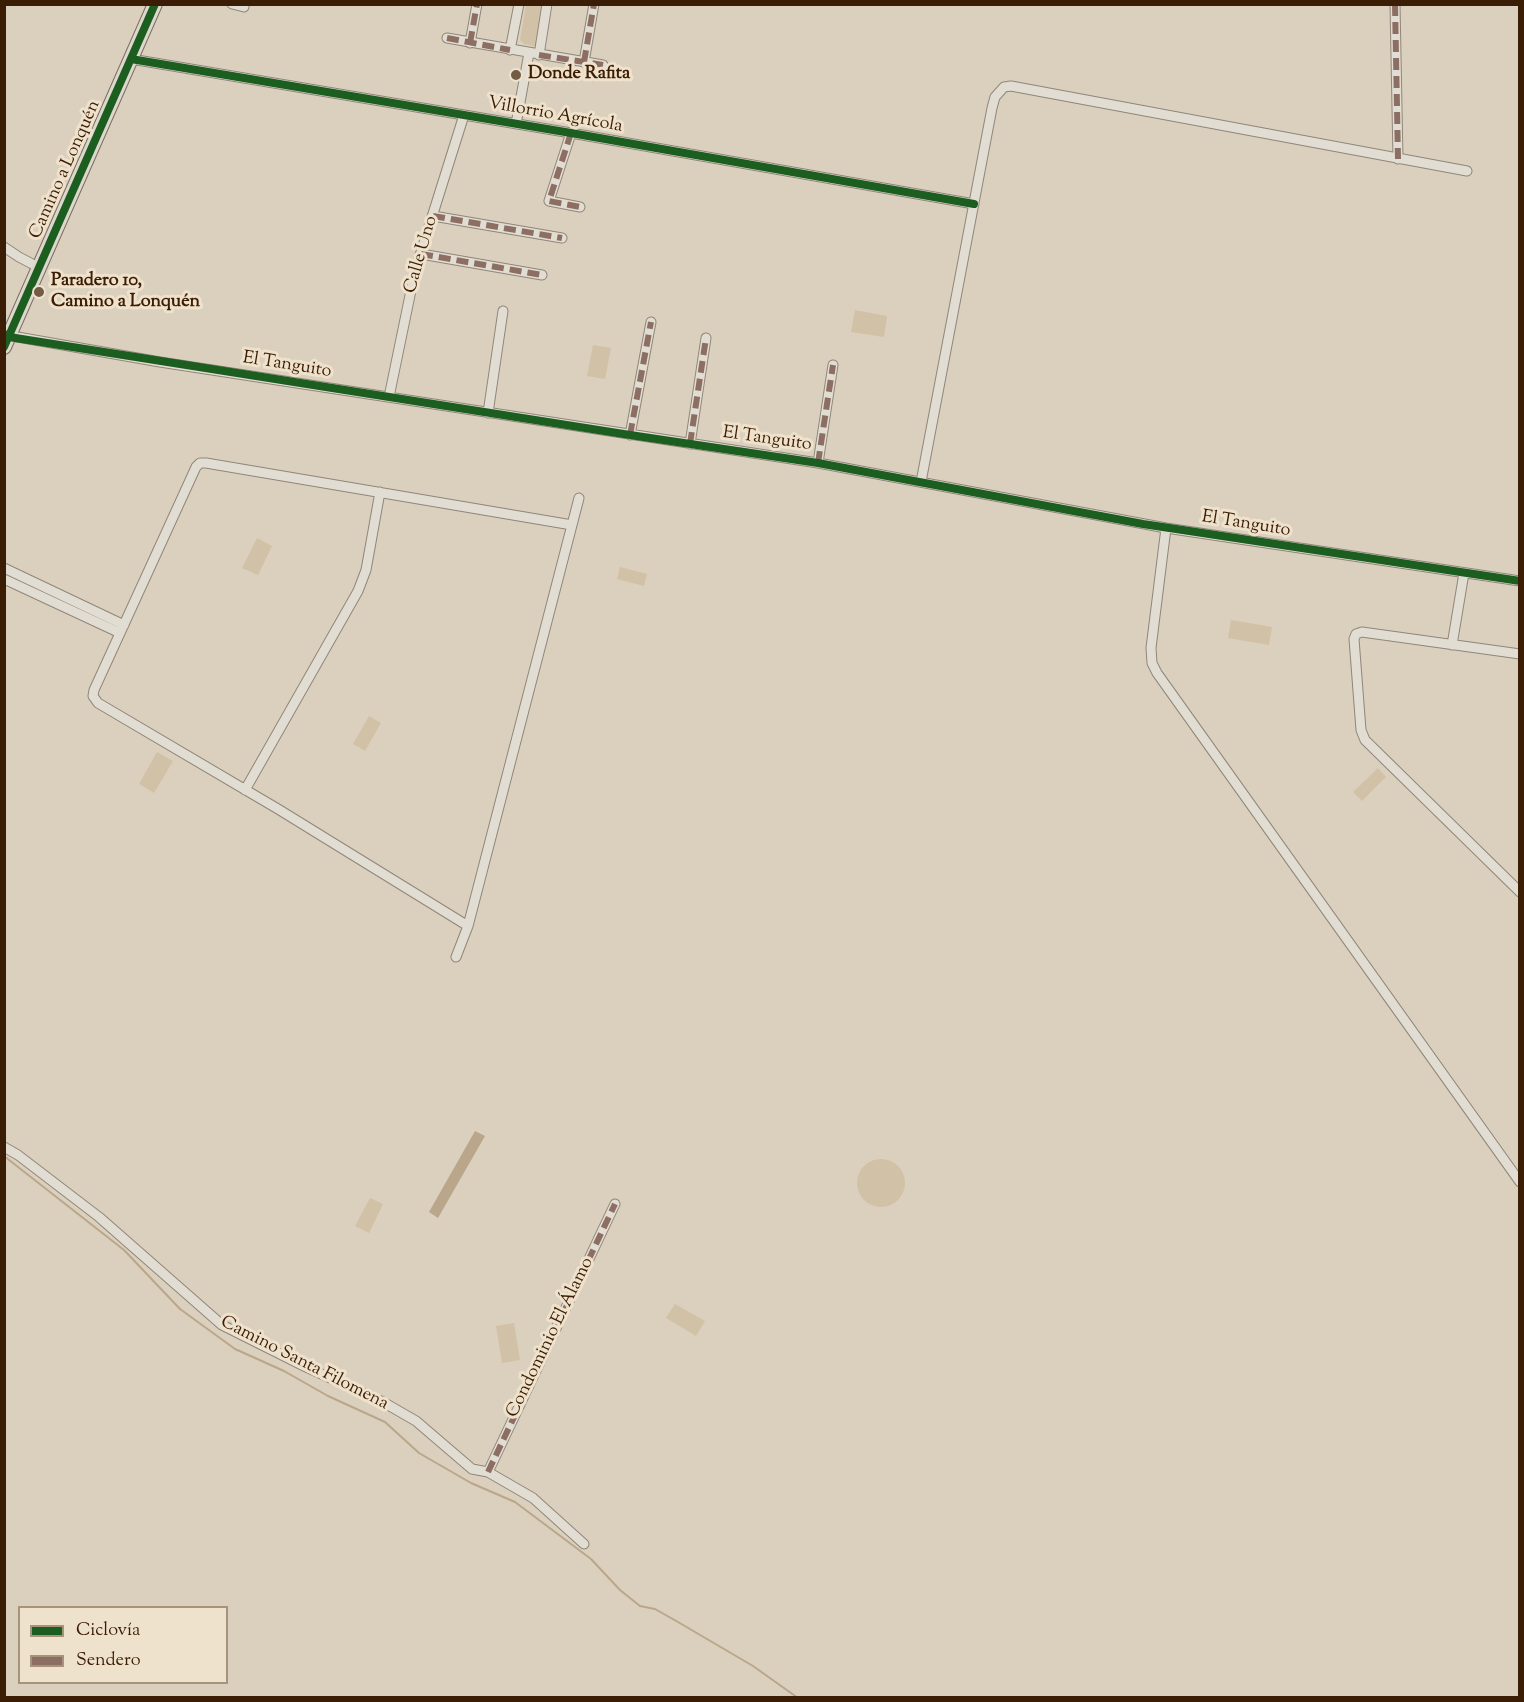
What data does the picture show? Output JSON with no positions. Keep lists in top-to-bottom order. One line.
{"streets":{"main road":["Camino a Lonquén"],"street":["Villorrio Agrícola","Calle Uno","El Tanguito","Condominio El Álamo","Camino Santa Filomena"]},"crossings":[["Villorrio Agrícola","Camino a Lonquén"],["Villorrio Agrícola","Calle Uno"],["Camino a Lonquén","El Tanguito"],["Calle Uno","El Tanguito"],["Condominio El Álamo","Camino Santa Filomena"]],"places":["Donde Rafita","Paradero 10, Camino a Lonquén"],"legend":["Ciclovía","Sendero"]}
